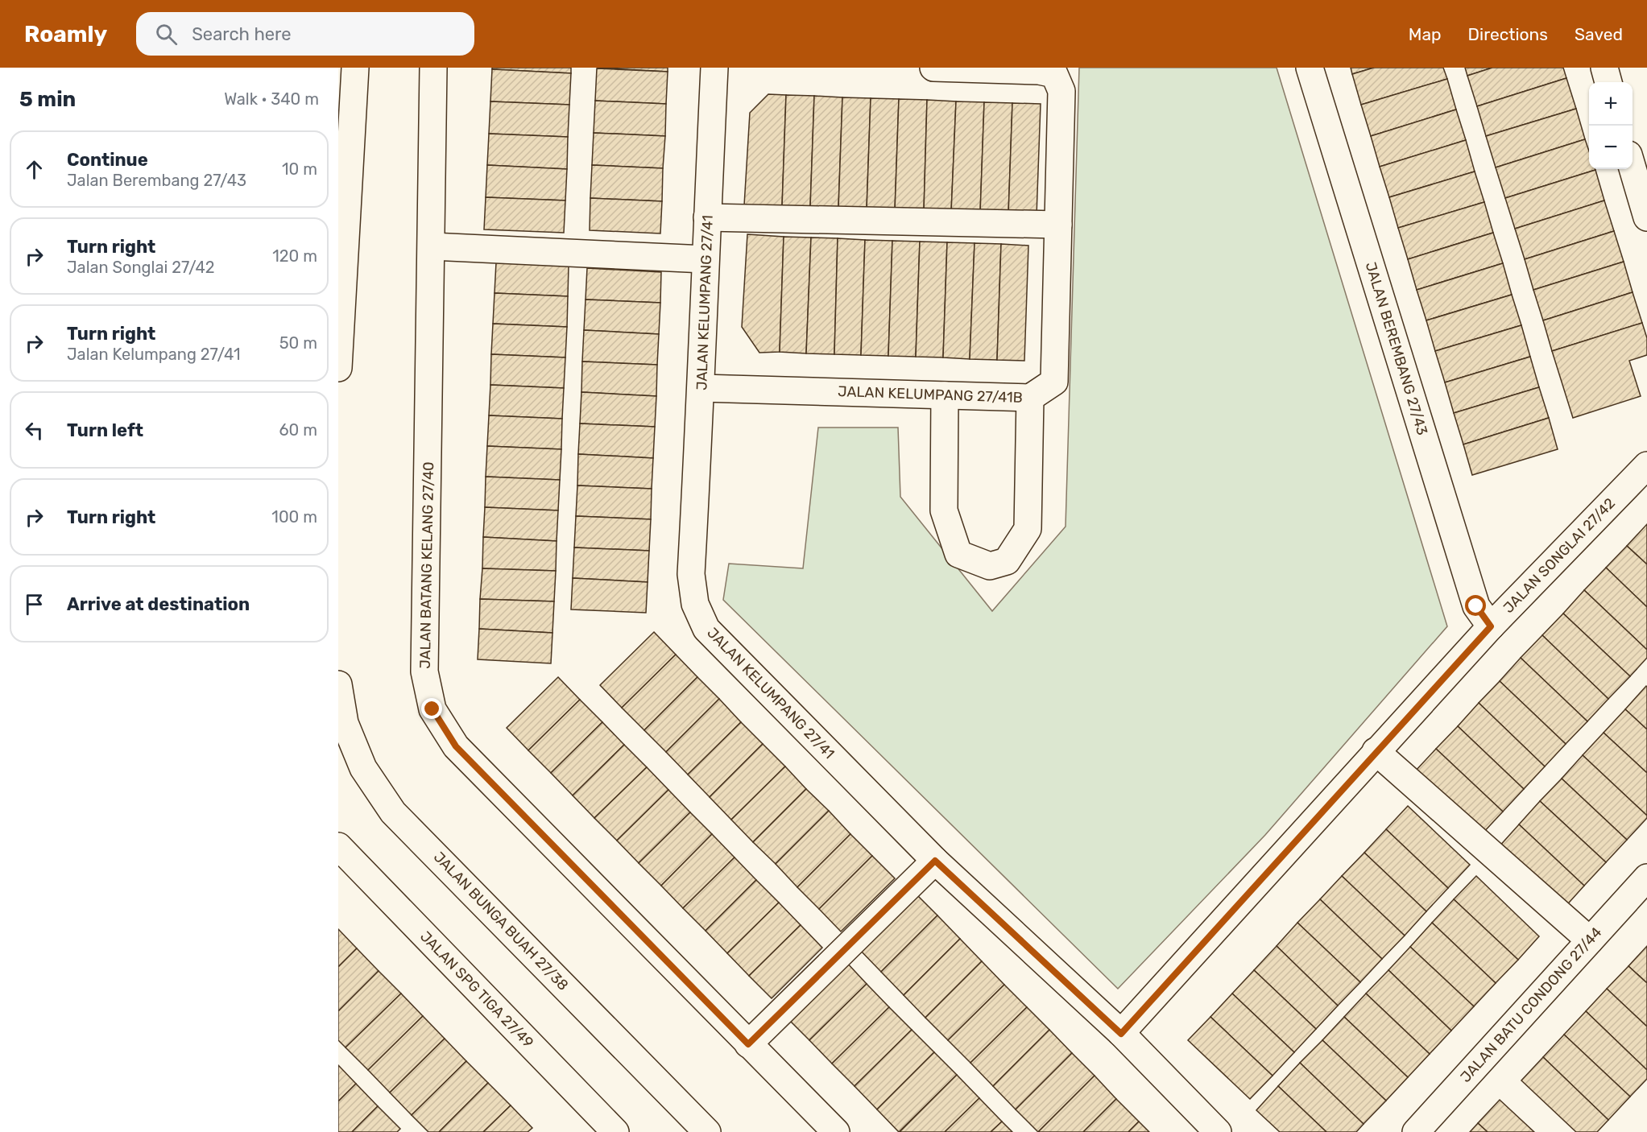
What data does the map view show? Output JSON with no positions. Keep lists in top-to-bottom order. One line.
{"streets":{"street":["JALAN KELUMPANG 27/41","JALAN BEREMBANG 27/43","JALAN KELUMPANG 27/41B","JALAN SONGLAI 27/42","JALAN BATANG KELANG 27/40","JALAN BUNGA BUAH 27/38","JALAN SPG TIGA 27/49","JALAN BATU CONDONG 27/44"]},"crossings":[["JALAN KELUMPANG 27/41","JALAN KELUMPANG 27/41B"],["JALAN KELUMPANG 27/41","JALAN SONGLAI 27/42"],["JALAN BEREMBANG 27/43","JALAN SONGLAI 27/42"]],"page":{"header":"Roamly","search":"Search here","nav":["Map","Directions","Saved"],"heading":["5 min","Walk · 340 m"],"map_buttons":["+","−"],"list":[["Continue","Jalan Berembang 27/43","10 m"],["Turn right","Jalan Songlai 27/42","120 m"],["Turn right","Jalan Kelumpang 27/41","50 m"],["Turn left","60 m"],["Turn right","100 m"],"Arrive at destination"]}}
